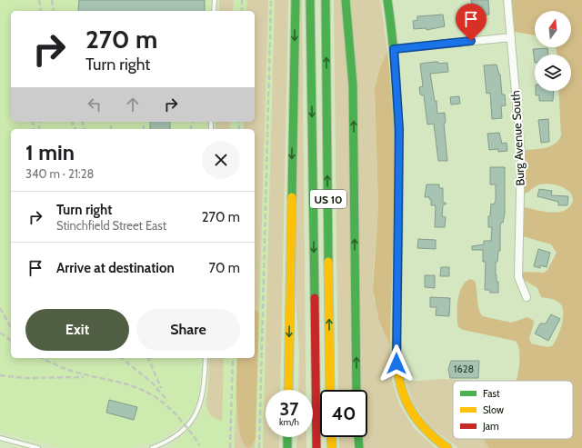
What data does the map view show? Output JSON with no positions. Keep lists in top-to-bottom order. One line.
{"streets":{"main road":["US 10"],"street":["Burg Avenue South"]},"house_numbers":["1628"],"legend":["Fast","Slow","Jam"],"north":"top","page":{"turn":["270 m","Turn right"],"heading":["1 min","340 m · 21:28"],"list":[{"name":"Turn right","note":"Stinchfield Street East","value":"270 m"},{"name":"Arrive at destination","value":"70 m"}],"buttons":["Exit","Share"],"speed":"37 km/h","limit":"40"}}
